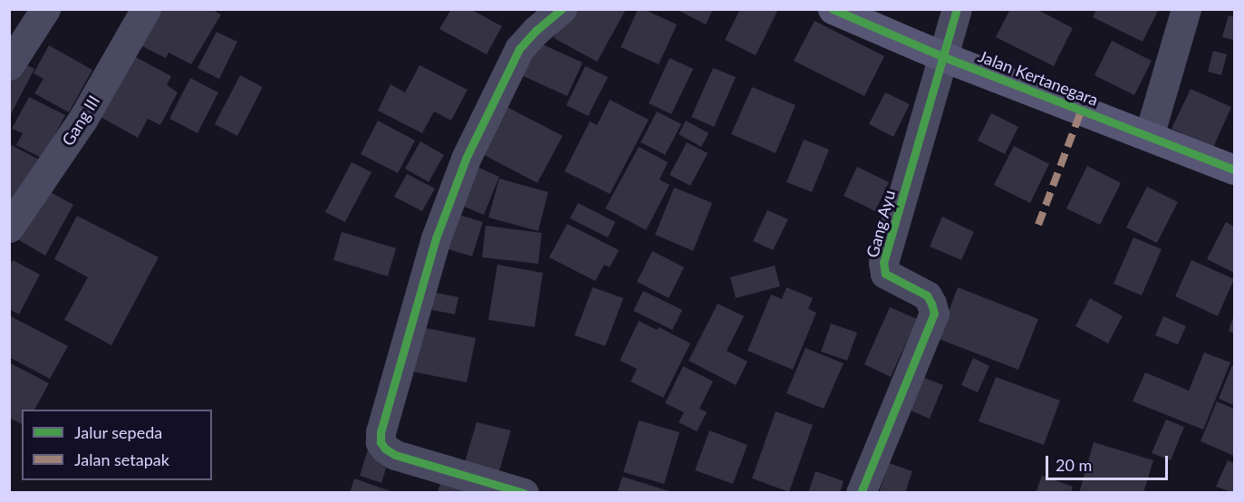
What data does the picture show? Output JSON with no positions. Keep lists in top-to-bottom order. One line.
{"streets":{"street":["Jalan Kertanegara","Gang III","Gang Ayu"]},"crossings":[["Jalan Kertanegara","Gang Ayu"]],"legend":["Jalur sepeda","Jalan setapak"],"scale_bar":"20 m"}
